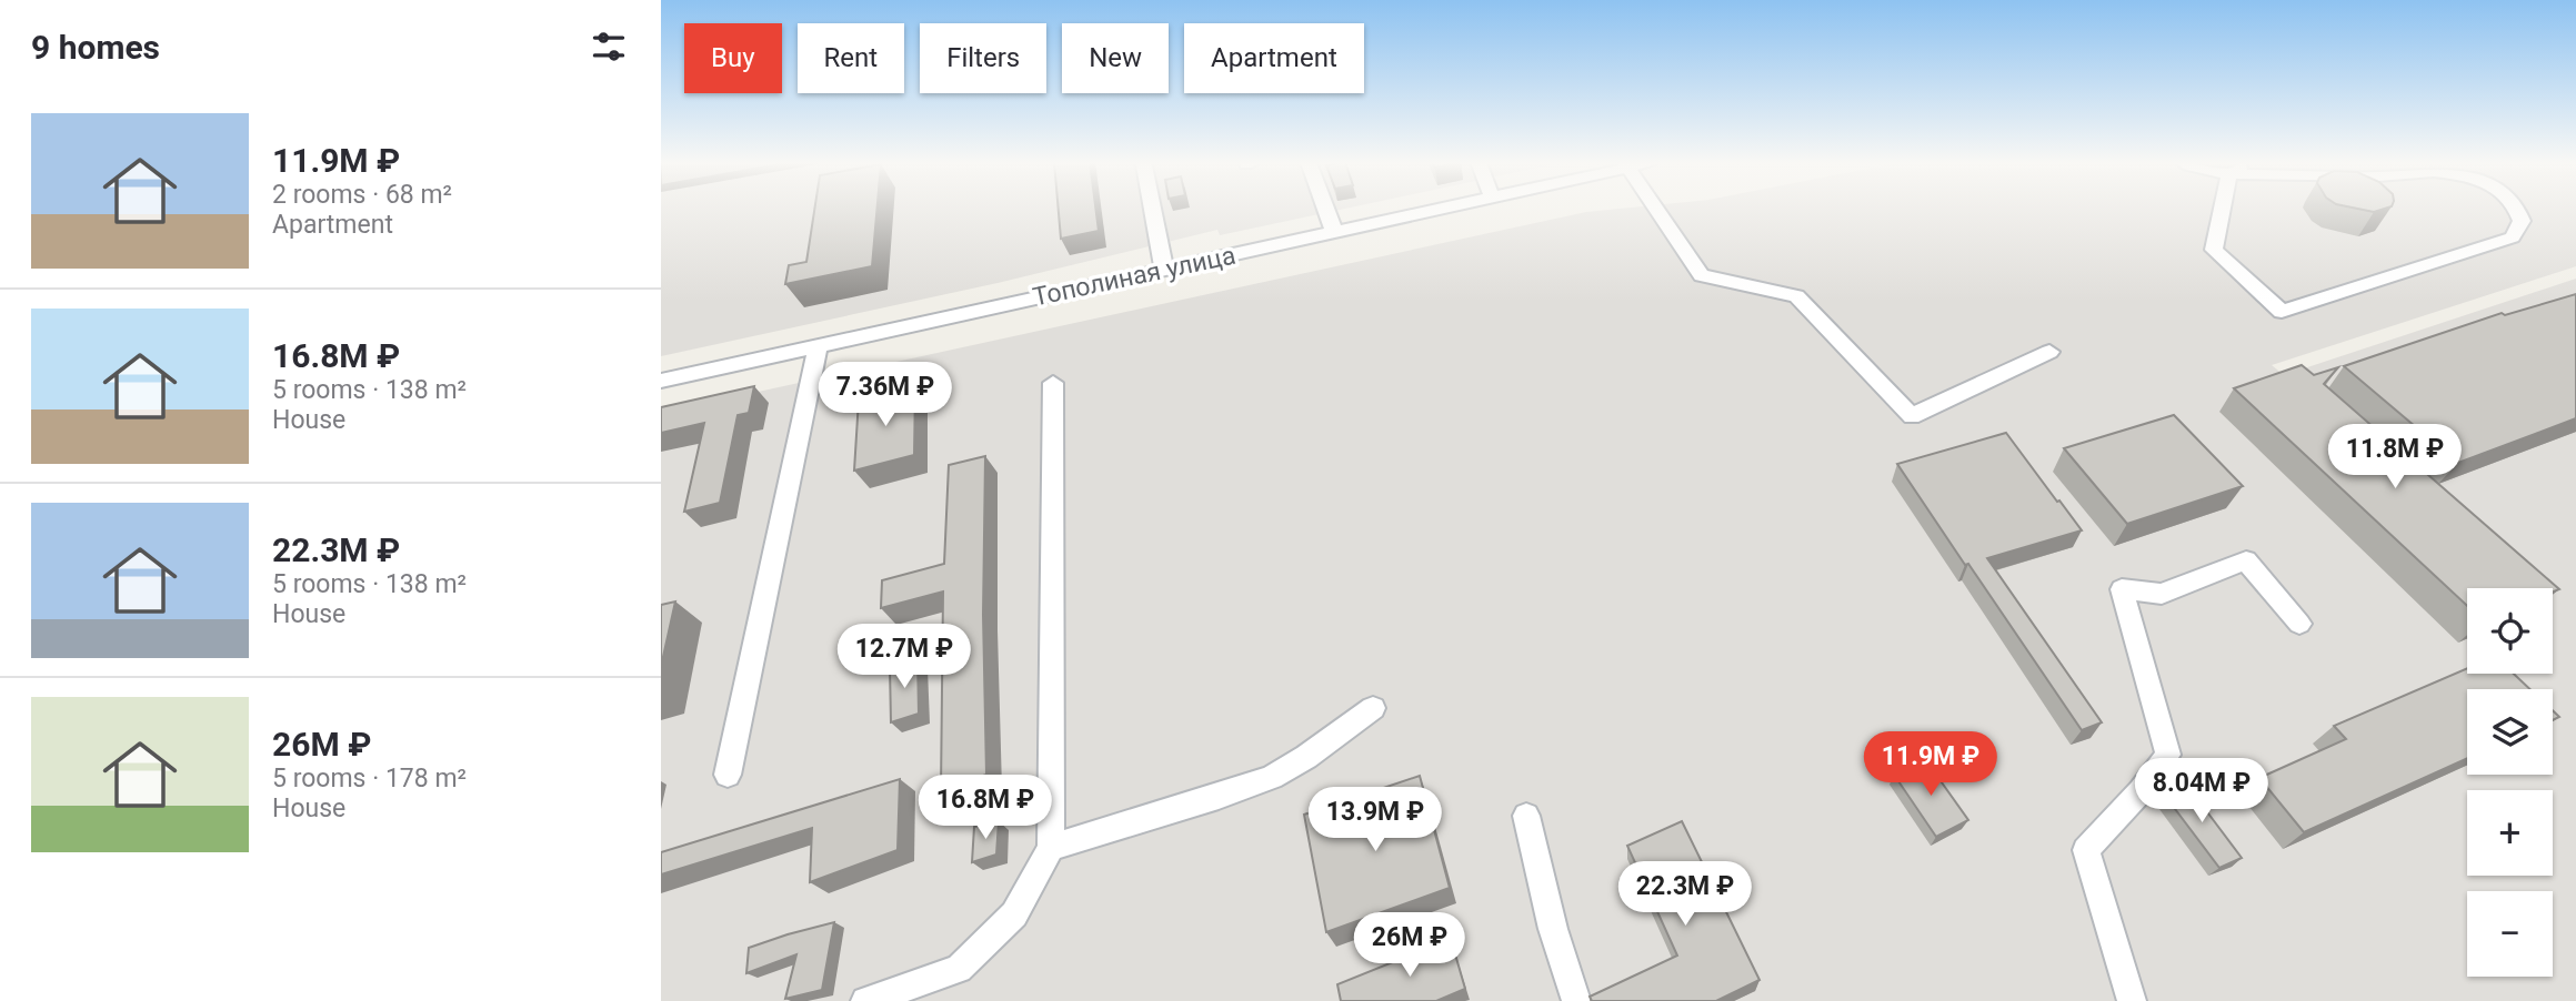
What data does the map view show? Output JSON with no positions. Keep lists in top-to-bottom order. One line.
{"streets":{"street":["Тополиная улица"]},"page":{"heading":"9 homes","chip":["Buy","Rent","Filters","New","Apartment"],"list":[{"name":"11.9M ₽","note":"2 rooms · 68 m² · Apartment"},{"name":"16.8M ₽","note":"5 rooms · 138 m² · House"},{"name":"22.3M ₽","note":"5 rooms · 138 m² · House"},{"name":"26M ₽","note":"5 rooms · 178 m² · House"}],"price":["7.36M ₽","11.8M ₽","12.7M ₽","11.9M ₽","8.04M ₽","16.8M ₽","13.9M ₽","22.3M ₽","26M ₽"],"map_buttons":["+","−"]}}
